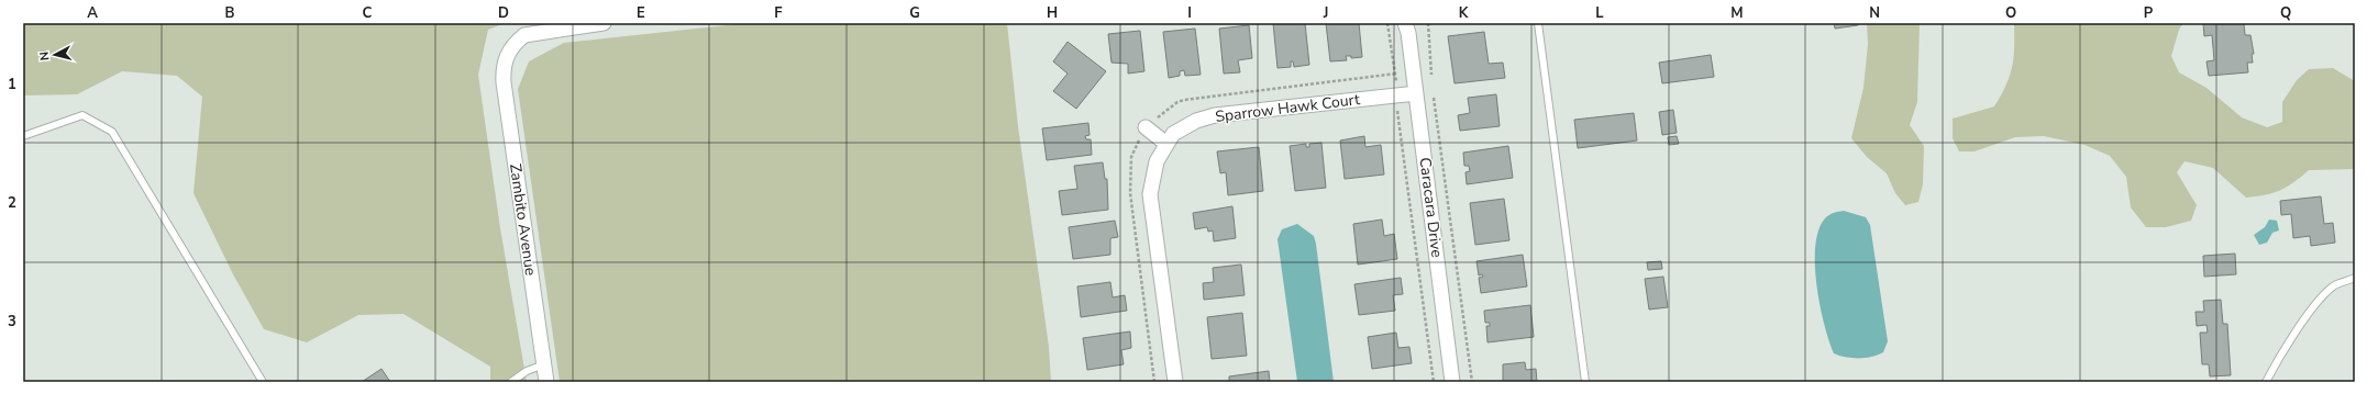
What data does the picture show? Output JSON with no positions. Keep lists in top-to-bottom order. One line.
{"streets":{"street":["Sparrow Hawk Court","Caracara Drive","Zambito Avenue"]},"crossings":[["Sparrow Hawk Court","Caracara Drive"]],"north":"left","grid":{"columns":["A","B","C","D","E","F","G","H","I","J","K","L","M","N","O","P","Q"],"rows":["1","2","3"]}}
